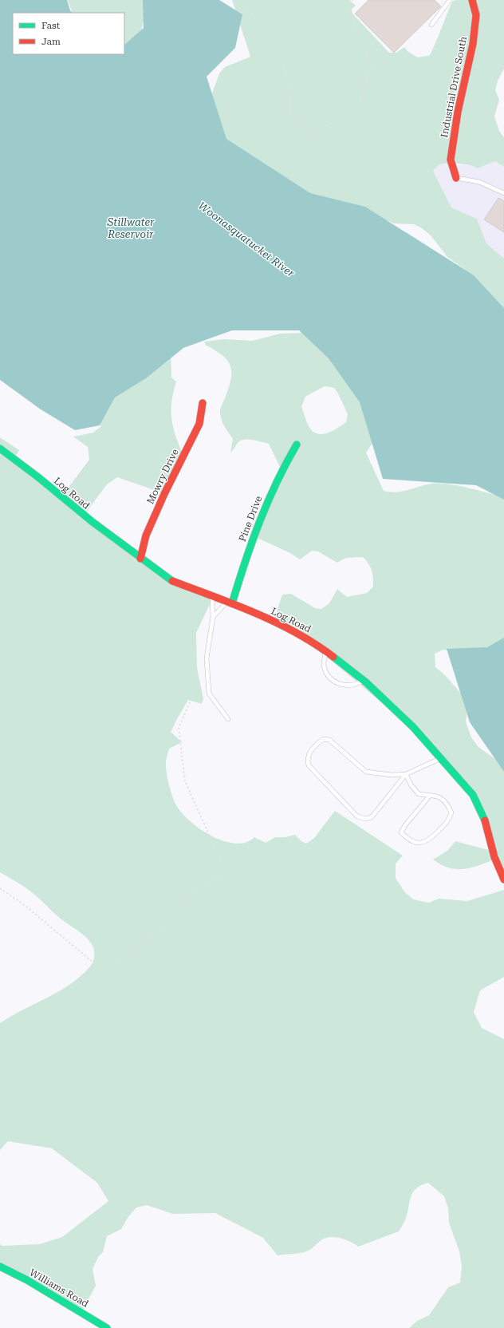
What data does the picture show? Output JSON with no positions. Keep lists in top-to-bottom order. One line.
{"streets":{"street":["Industrial Drive South","Mowry Drive","Log Road","Pine Drive","Williams Road"]},"crossings":[["Mowry Drive","Log Road"],["Log Road","Pine Drive"]],"water":["Stillwater Reservoir","Woonasquatucket River"],"legend":["Fast","Jam"]}
